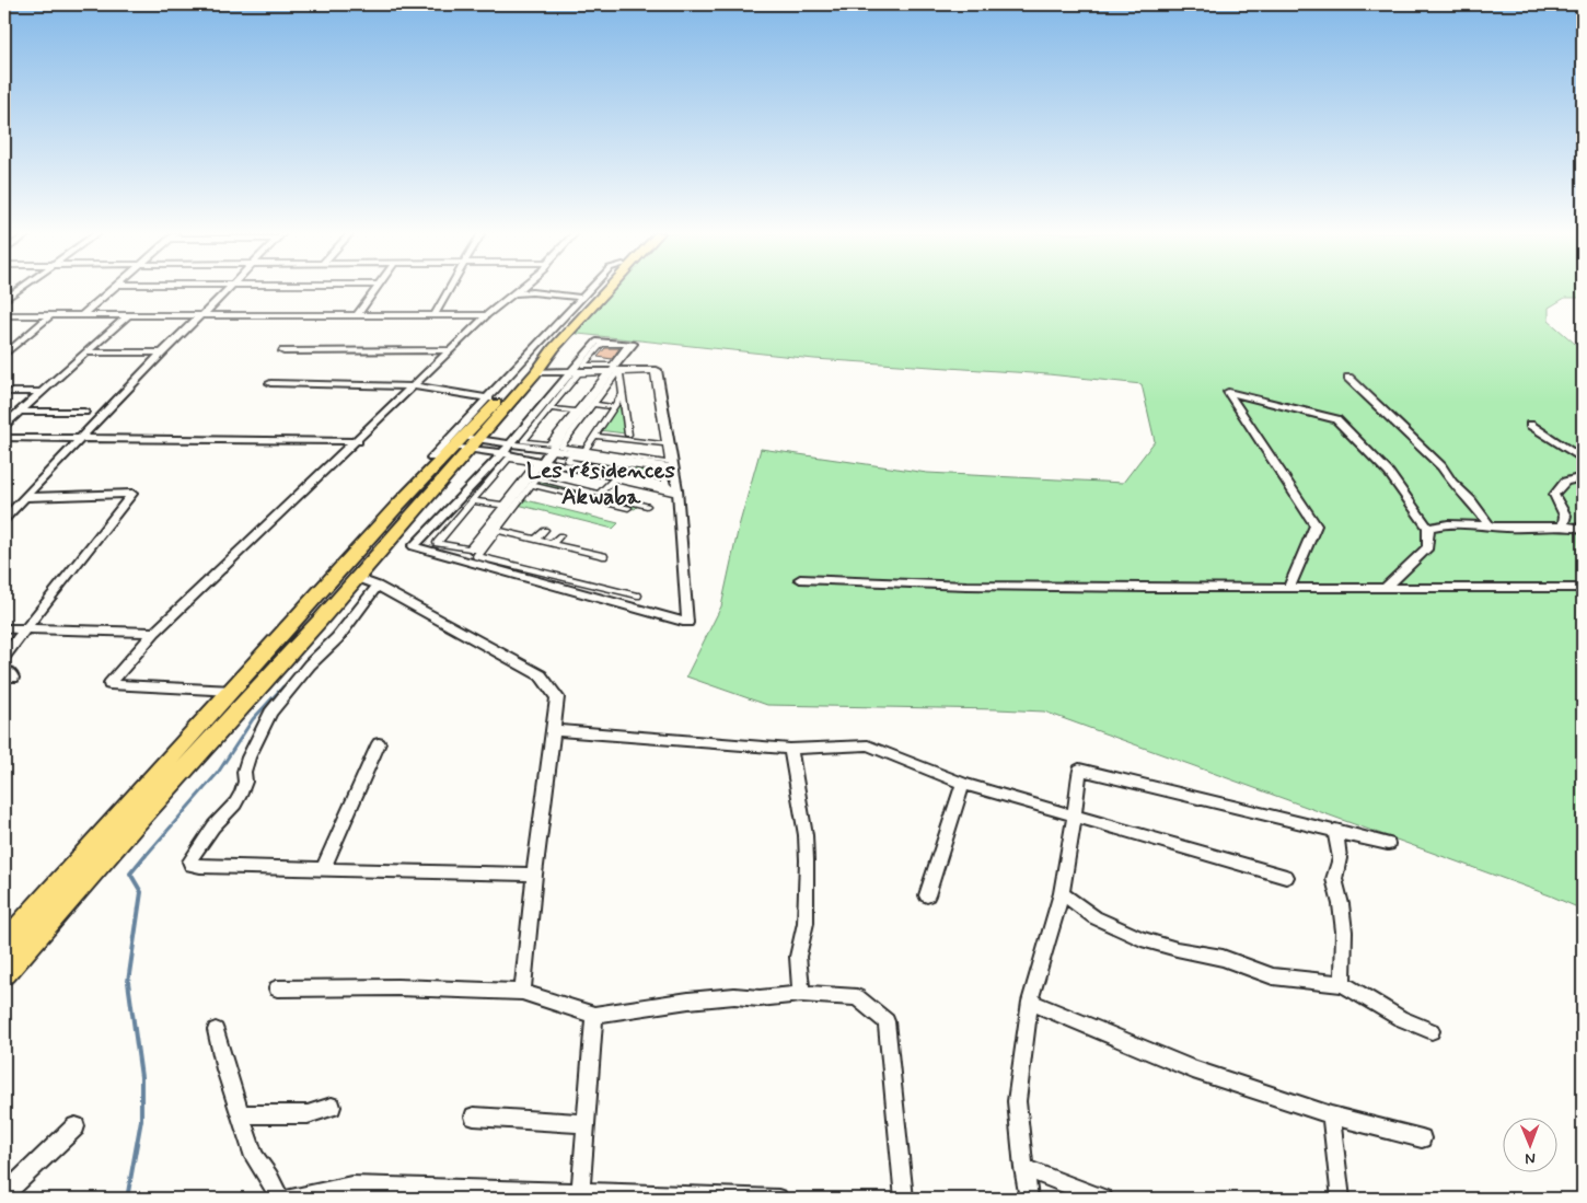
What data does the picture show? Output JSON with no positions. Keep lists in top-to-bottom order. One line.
{"districts":["Les résidences Akwaba"],"north":"bottom"}
